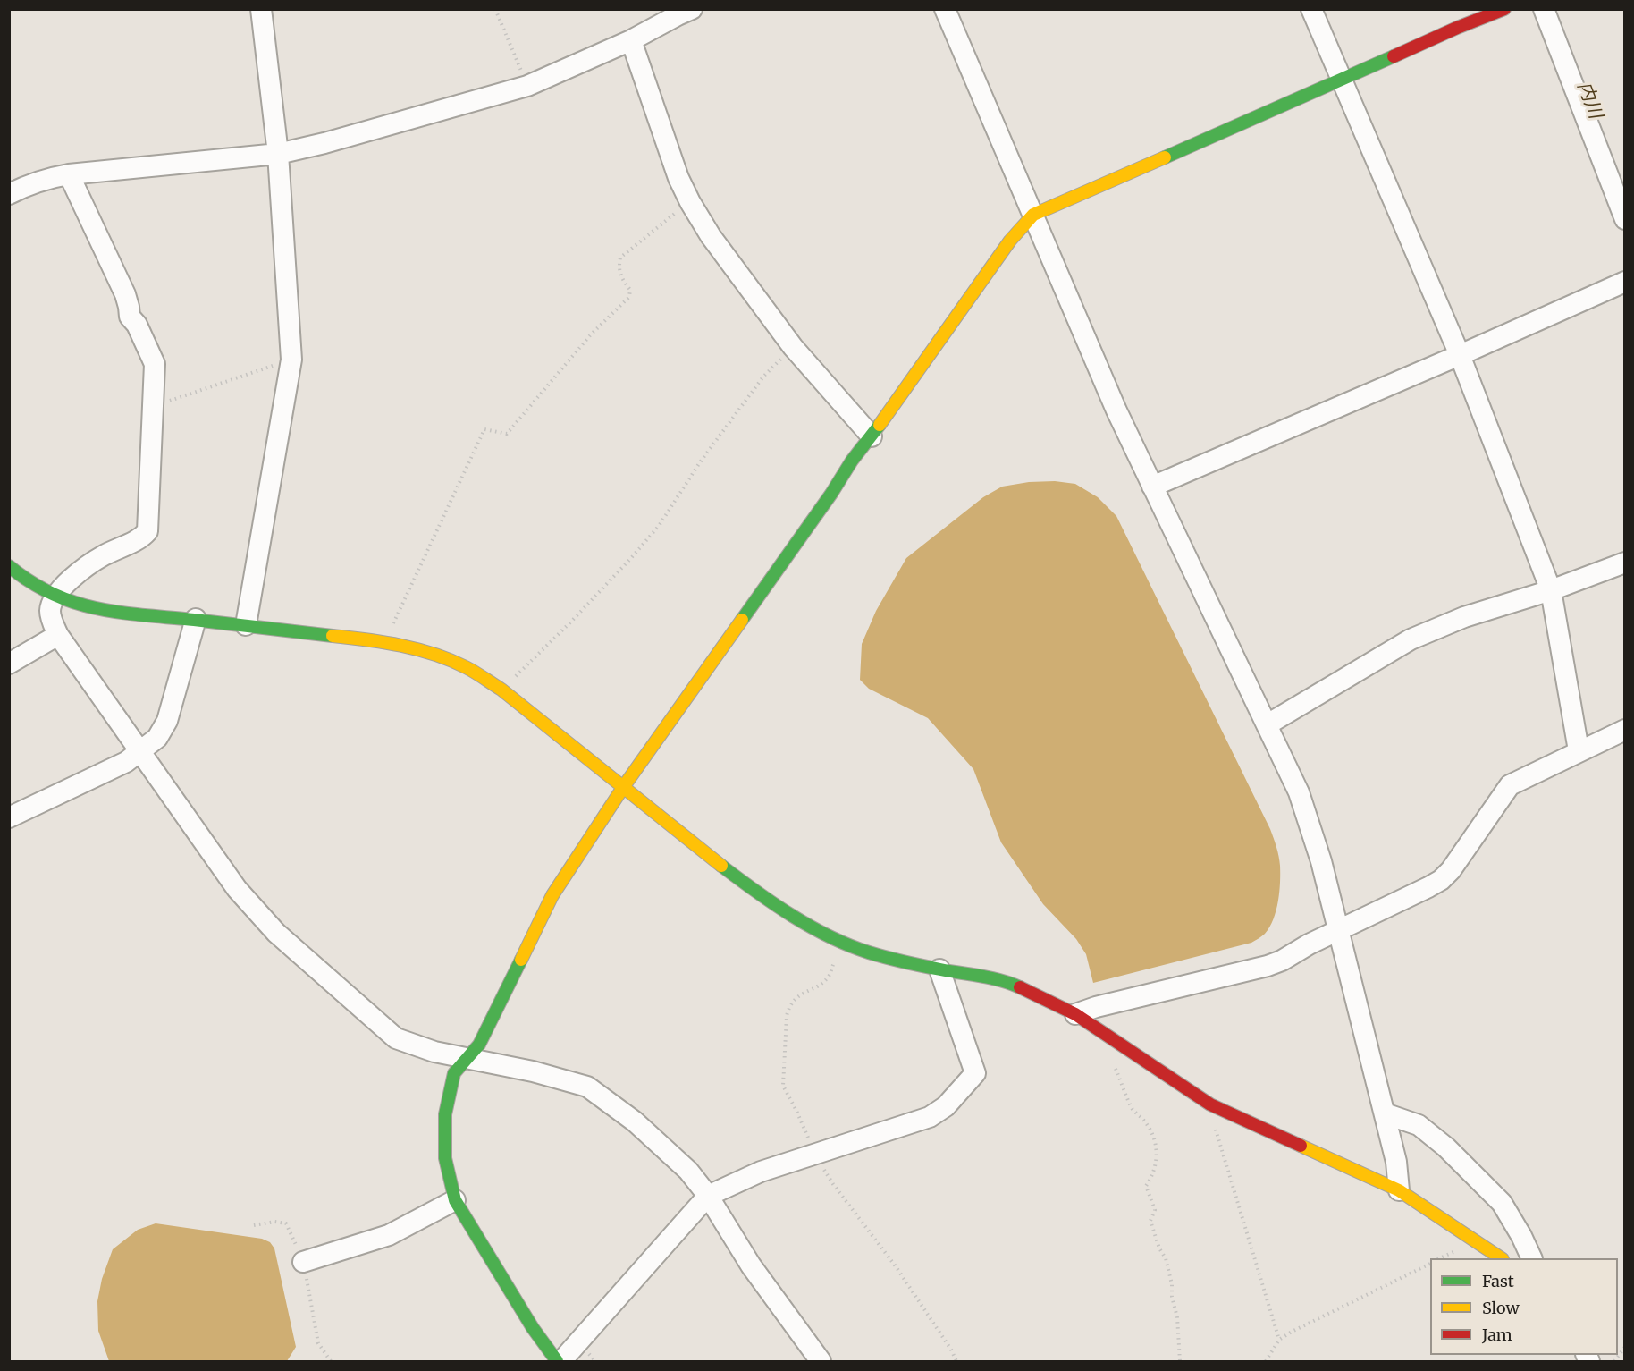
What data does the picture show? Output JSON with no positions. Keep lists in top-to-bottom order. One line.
{"water":["内川"],"legend":["Fast","Slow","Jam"]}
